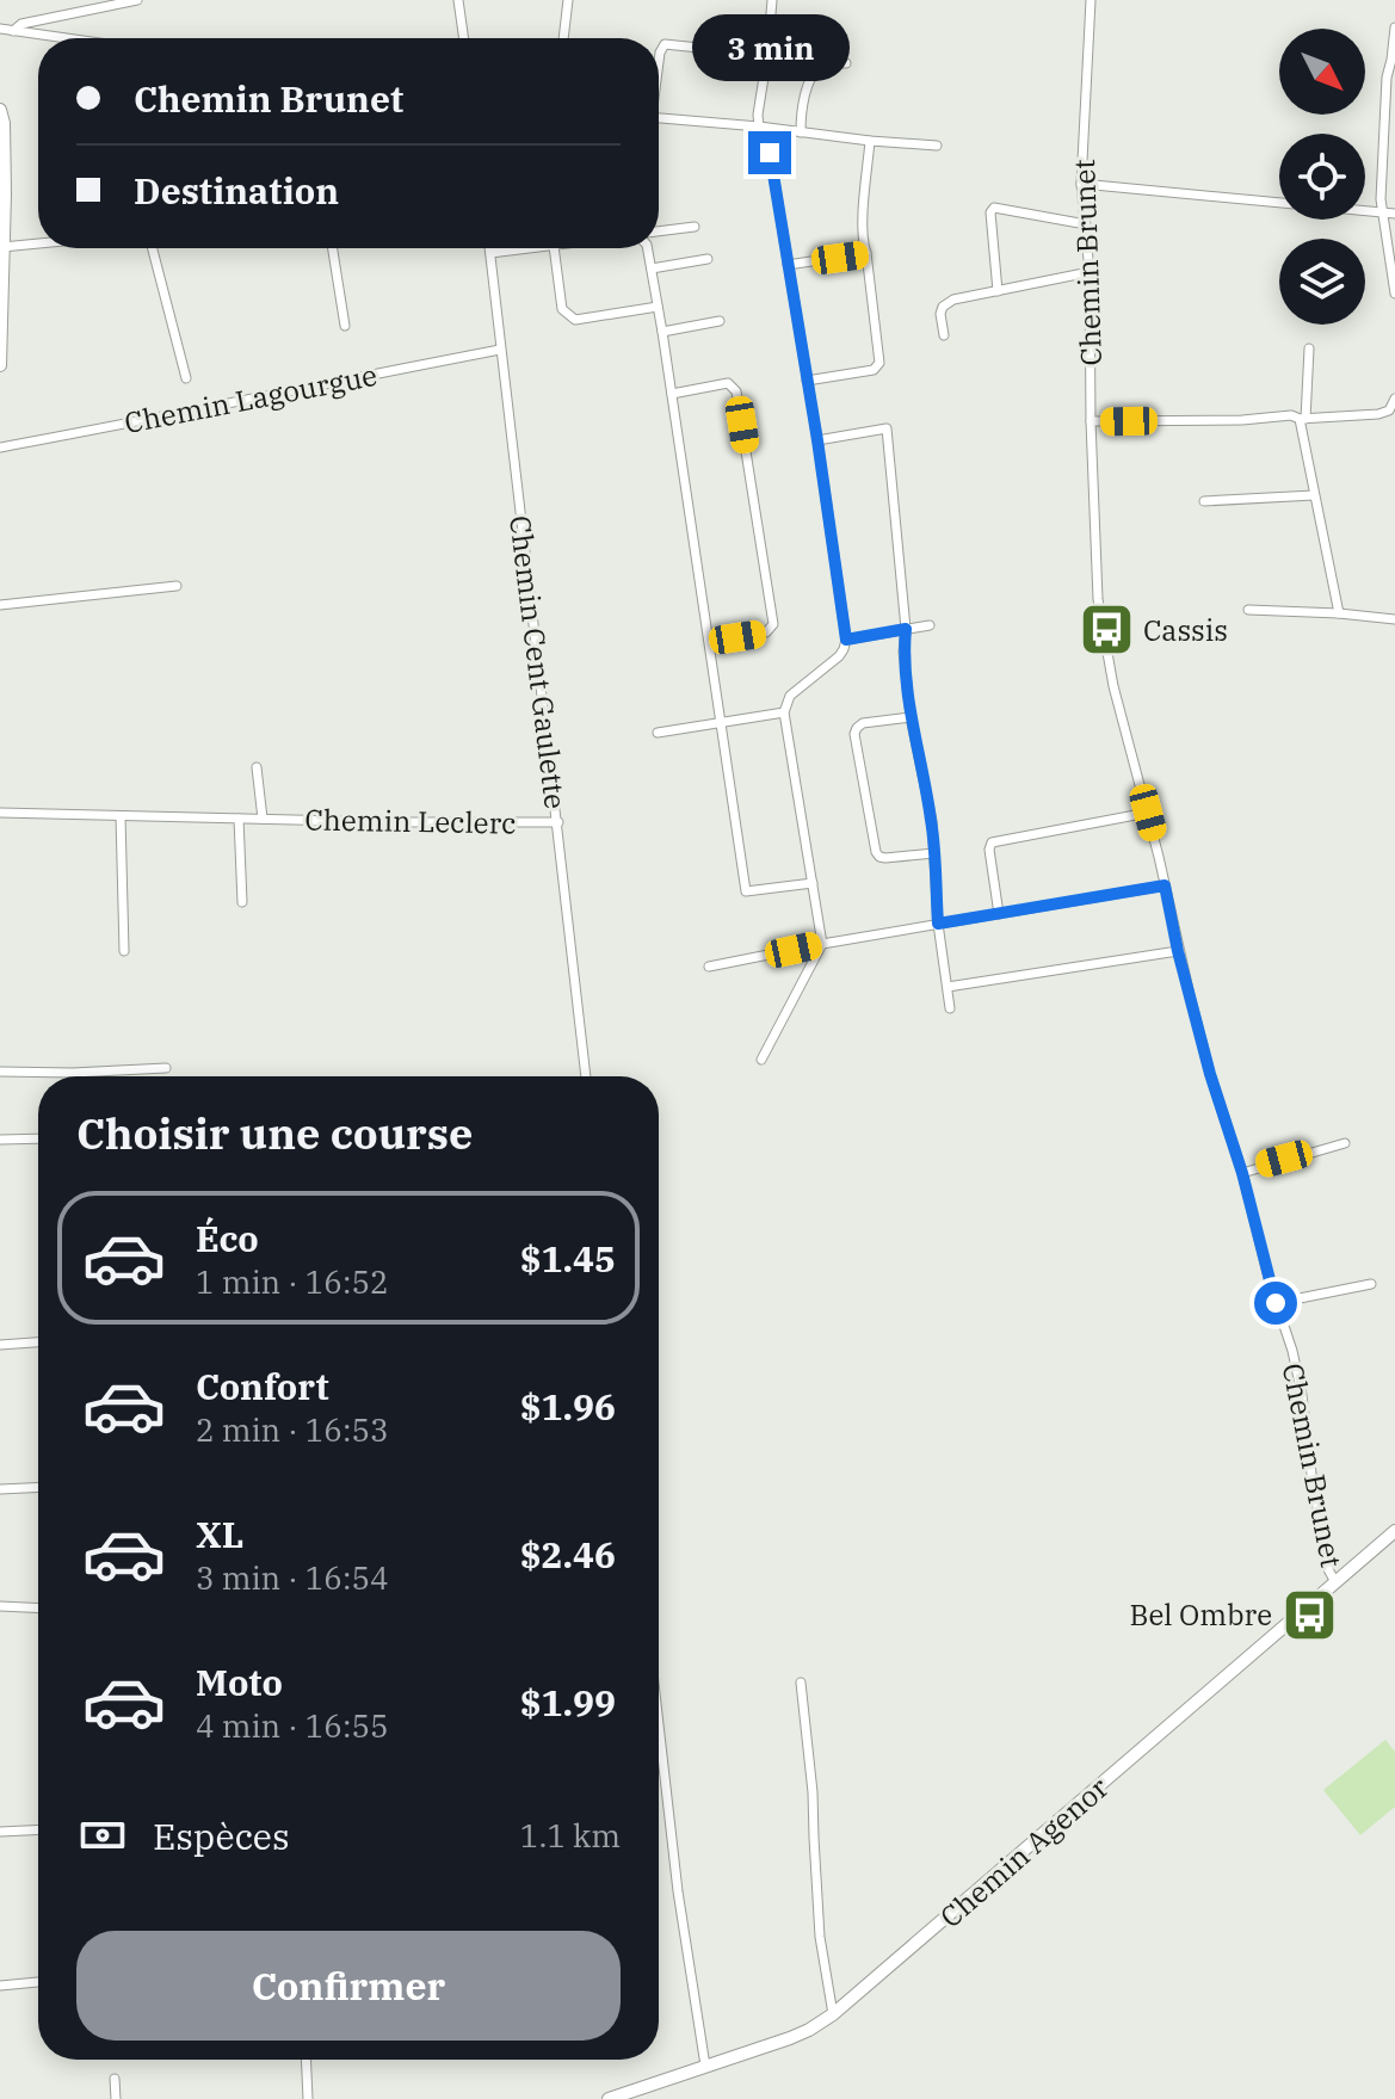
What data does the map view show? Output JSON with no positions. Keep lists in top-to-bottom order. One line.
{"streets":{"main road":["Chemin Agenor"],"street":["Chemin Brunet","Chemin Lagourgue","Chemin Cent Gaulette","Chemin Leclerc"]},"crossings":[["Chemin Brunet","Chemin Agenor"],["Chemin Lagourgue","Chemin Cent Gaulette"],["Chemin Cent Gaulette","Chemin Leclerc"]],"places":{"bus stop":["Cassis","Bel Ombre"]},"north":"bottom right","page":{"bubble":"3 min","banner":["Chemin Brunet","Destination"],"heading":"Choisir une course","list":[{"name":"Éco","note":"1 min · 16:52","value":"$1.45"},{"name":"Confort","note":"2 min · 16:53","value":"$1.96"},{"name":"XL","note":"3 min · 16:54","value":"$2.46"},{"name":"Moto","note":"4 min · 16:55","value":"$1.99"}],"pay":["Espèces","1.1 km"],"buttons":"Confirmer"}}
